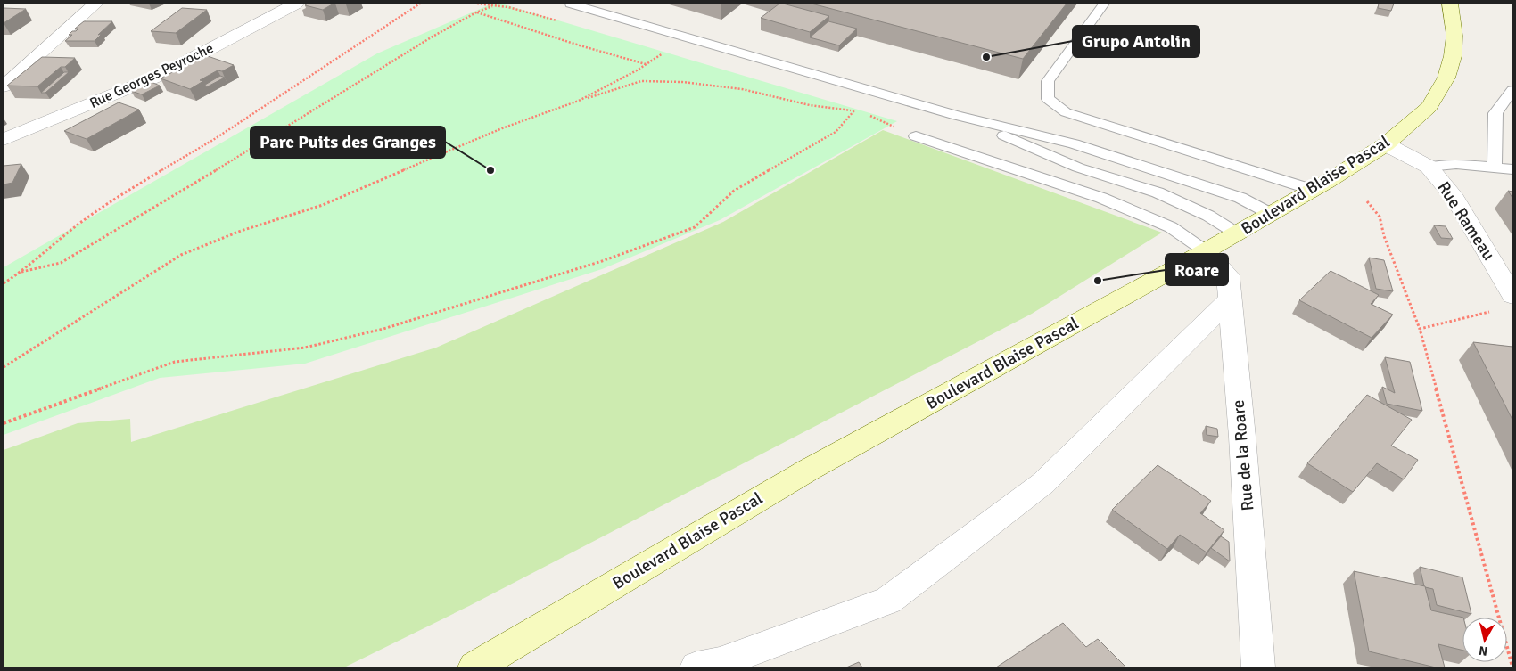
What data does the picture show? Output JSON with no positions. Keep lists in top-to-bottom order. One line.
{"streets":{"main road":["Boulevard Blaise Pascal"],"street":["Rue Georges Peyroche","Rue Rameau","Rue de la Roare"]},"crossings":[["Boulevard Blaise Pascal","Rue Rameau"],["Boulevard Blaise Pascal","Rue de la Roare"]],"places":["Grupo Antolin","Parc Puits des Granges","Roare"],"north":"bottom"}
